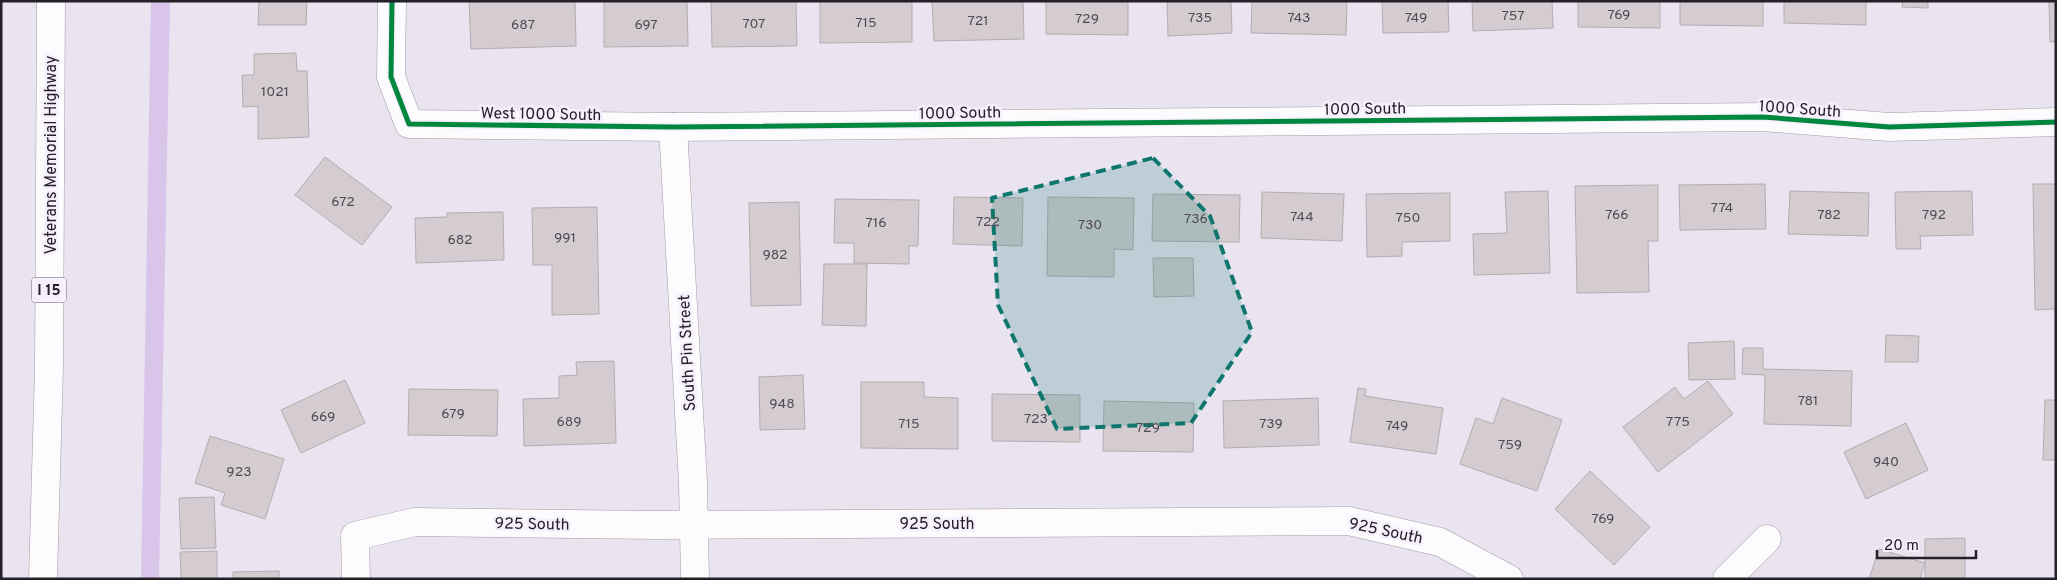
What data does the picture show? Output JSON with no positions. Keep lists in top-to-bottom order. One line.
{"streets":{"main road":["1000 South","West 1000 South","Veterans Memorial Highway","I 15","South Pin Street","925 South"]},"crossings":[["1000 South","West 1000 South"],["1000 South","South Pin Street"],["West 1000 South","South Pin Street"],["South Pin Street","925 South"]],"house_numbers":["769","757","735","743","749","729","721","715","707","687","697","1021","672","774","766","782","792","744","750","736","722","716","730","991","682","982","781","948","679","669","723","689","775","715","739","749","729","759","940","923","769"],"scale_bar":"20 m"}
